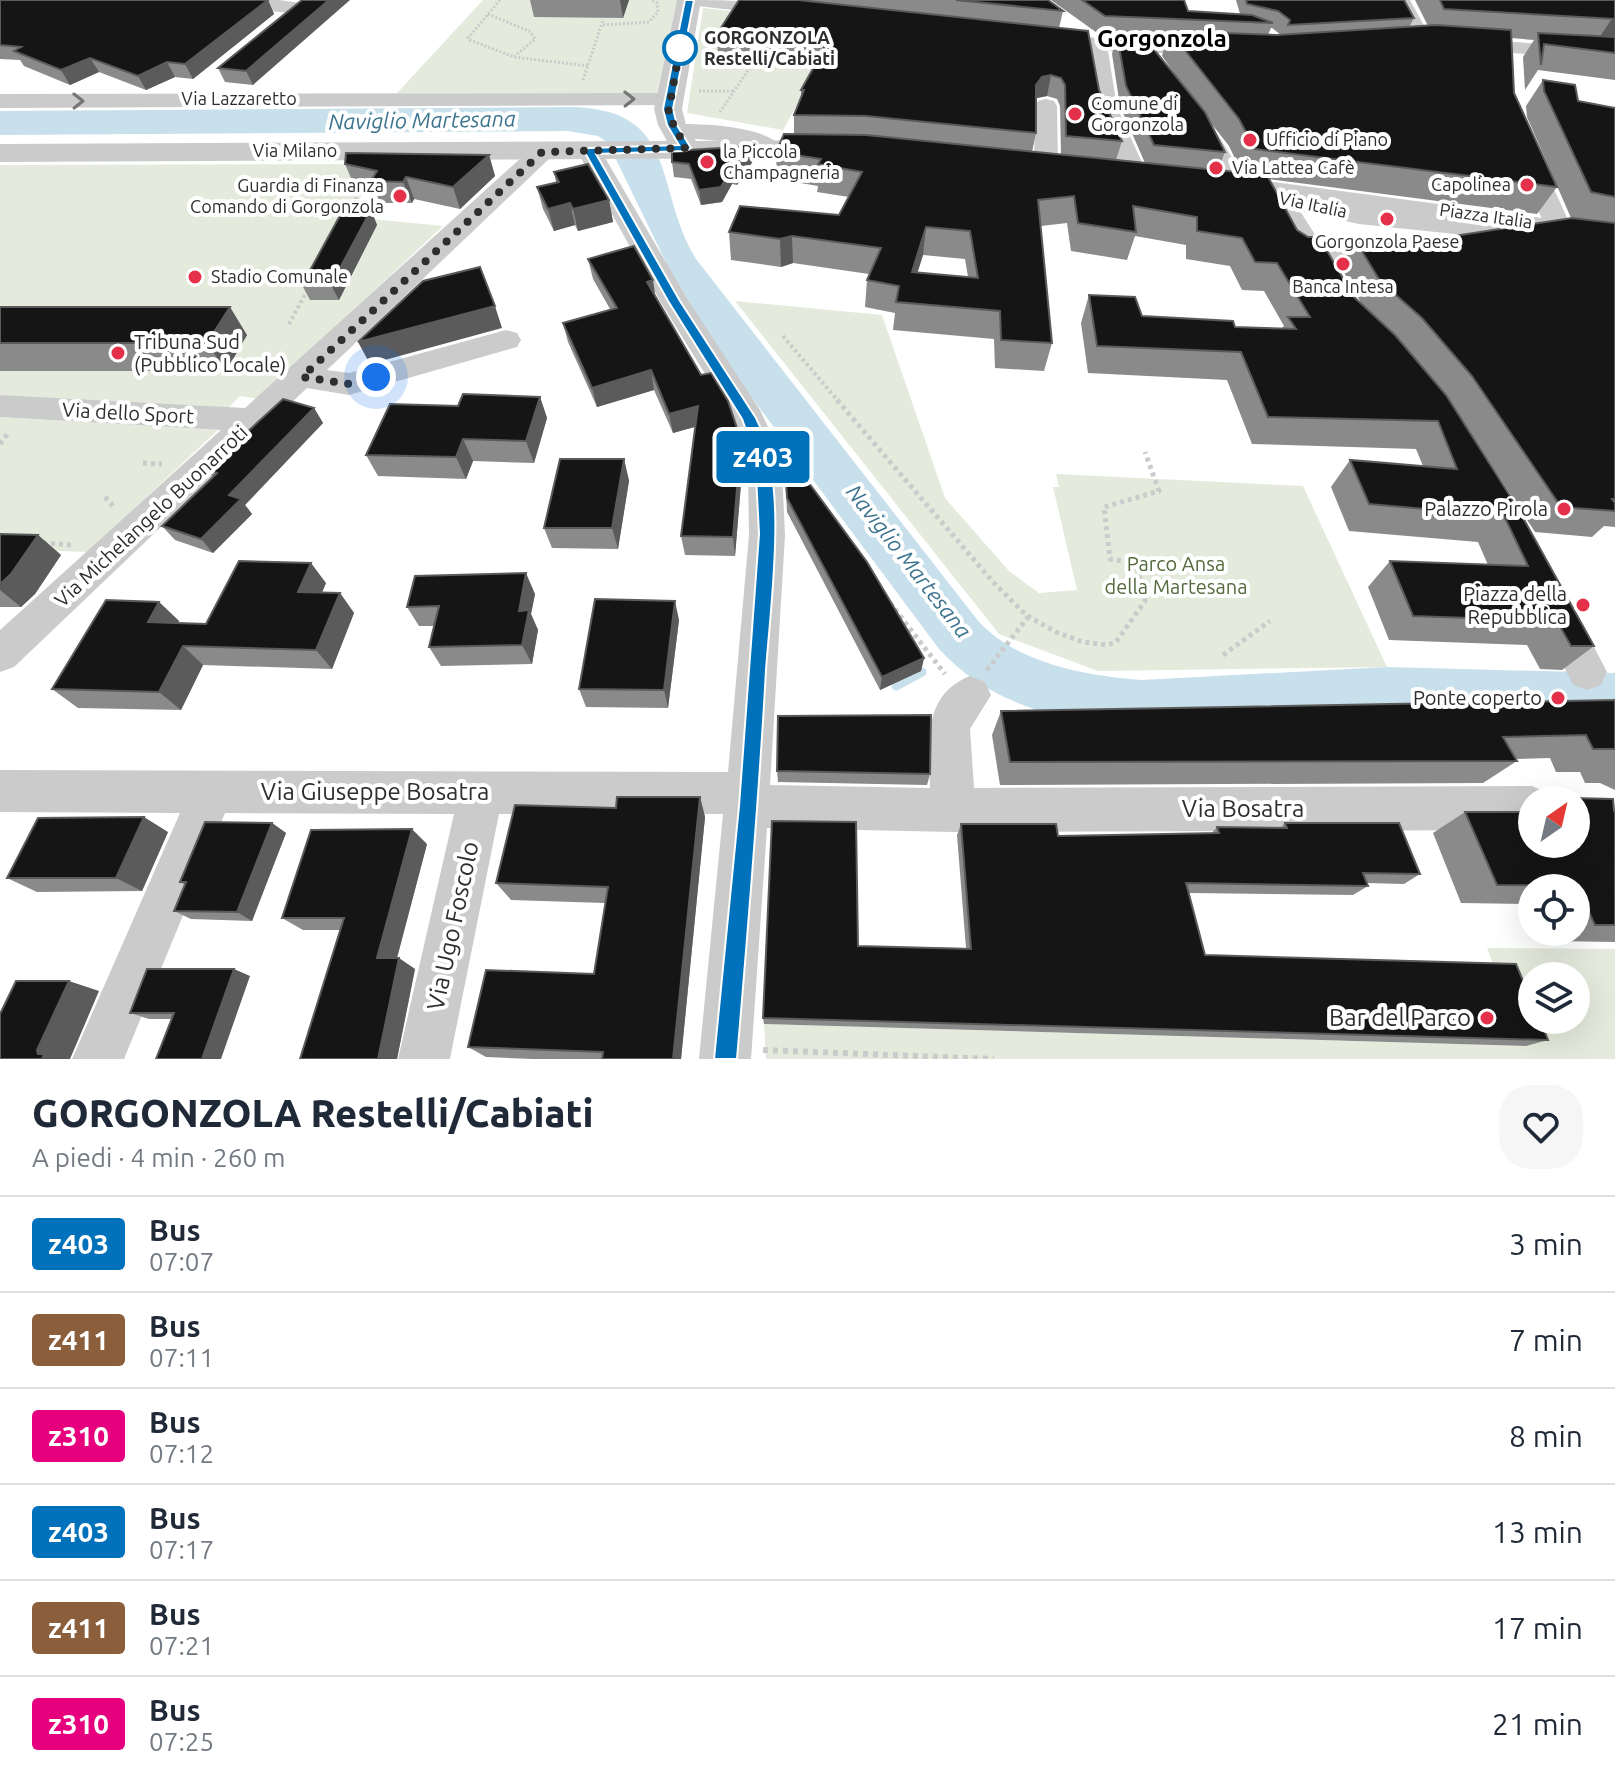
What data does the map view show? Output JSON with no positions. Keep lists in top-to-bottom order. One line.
{"streets":{"street":["Via Lazzaretto","Via Milano","Via Italia","Piazza Italia","Via dello Sport","Via Michelangelo Buonarroti","Via Giuseppe Bosatra","Via Bosatra","Via Ugo Foscolo"]},"crossings":[["Via Milano","Via Michelangelo Buonarroti"],["Via Italia","Piazza Italia"],["Via dello Sport","Via Michelangelo Buonarroti"],["Via Giuseppe Bosatra","Via Bosatra"],["Via Giuseppe Bosatra","Via Ugo Foscolo"]],"one_way":["Via Lazzaretto"],"districts":["Gorgonzola"],"water":["Naviglio Martesana"],"parks":["Parco Ansa della Martesana"],"places":["GORGONZOLA Restelli/Cabiati","Comune di Gorgonzola","Ufficio di Piano","la Piccola Champagneria","Via Lattea Cafè","Capolinea","Guardia di Finanza Comando di Gorgonzola","Gorgonzola Paese","Banca Intesa","Stadio Comunale","Tribuna Sud (Pubblico Locale)","Palazzo Pirola","Piazza della Repubblica","Ponte coperto","Bar del Parco"],"lines":["bus line z403"],"north":"top right","page":{"on_map":"z403","heading":["GORGONZOLA Restelli/Cabiati","A piedi · 4 min · 260 m"],"list":[{"mark":"z403","name":"Bus","note":"07:07","value":"3 min"},{"mark":"z411","name":"Bus","note":"07:11","value":"7 min"},{"mark":"z310","name":"Bus","note":"07:12","value":"8 min"},{"mark":"z403","name":"Bus","note":"07:17","value":"13 min"},{"mark":"z411","name":"Bus","note":"07:21","value":"17 min"},{"mark":"z310","name":"Bus","note":"07:25","value":"21 min"}]}}
